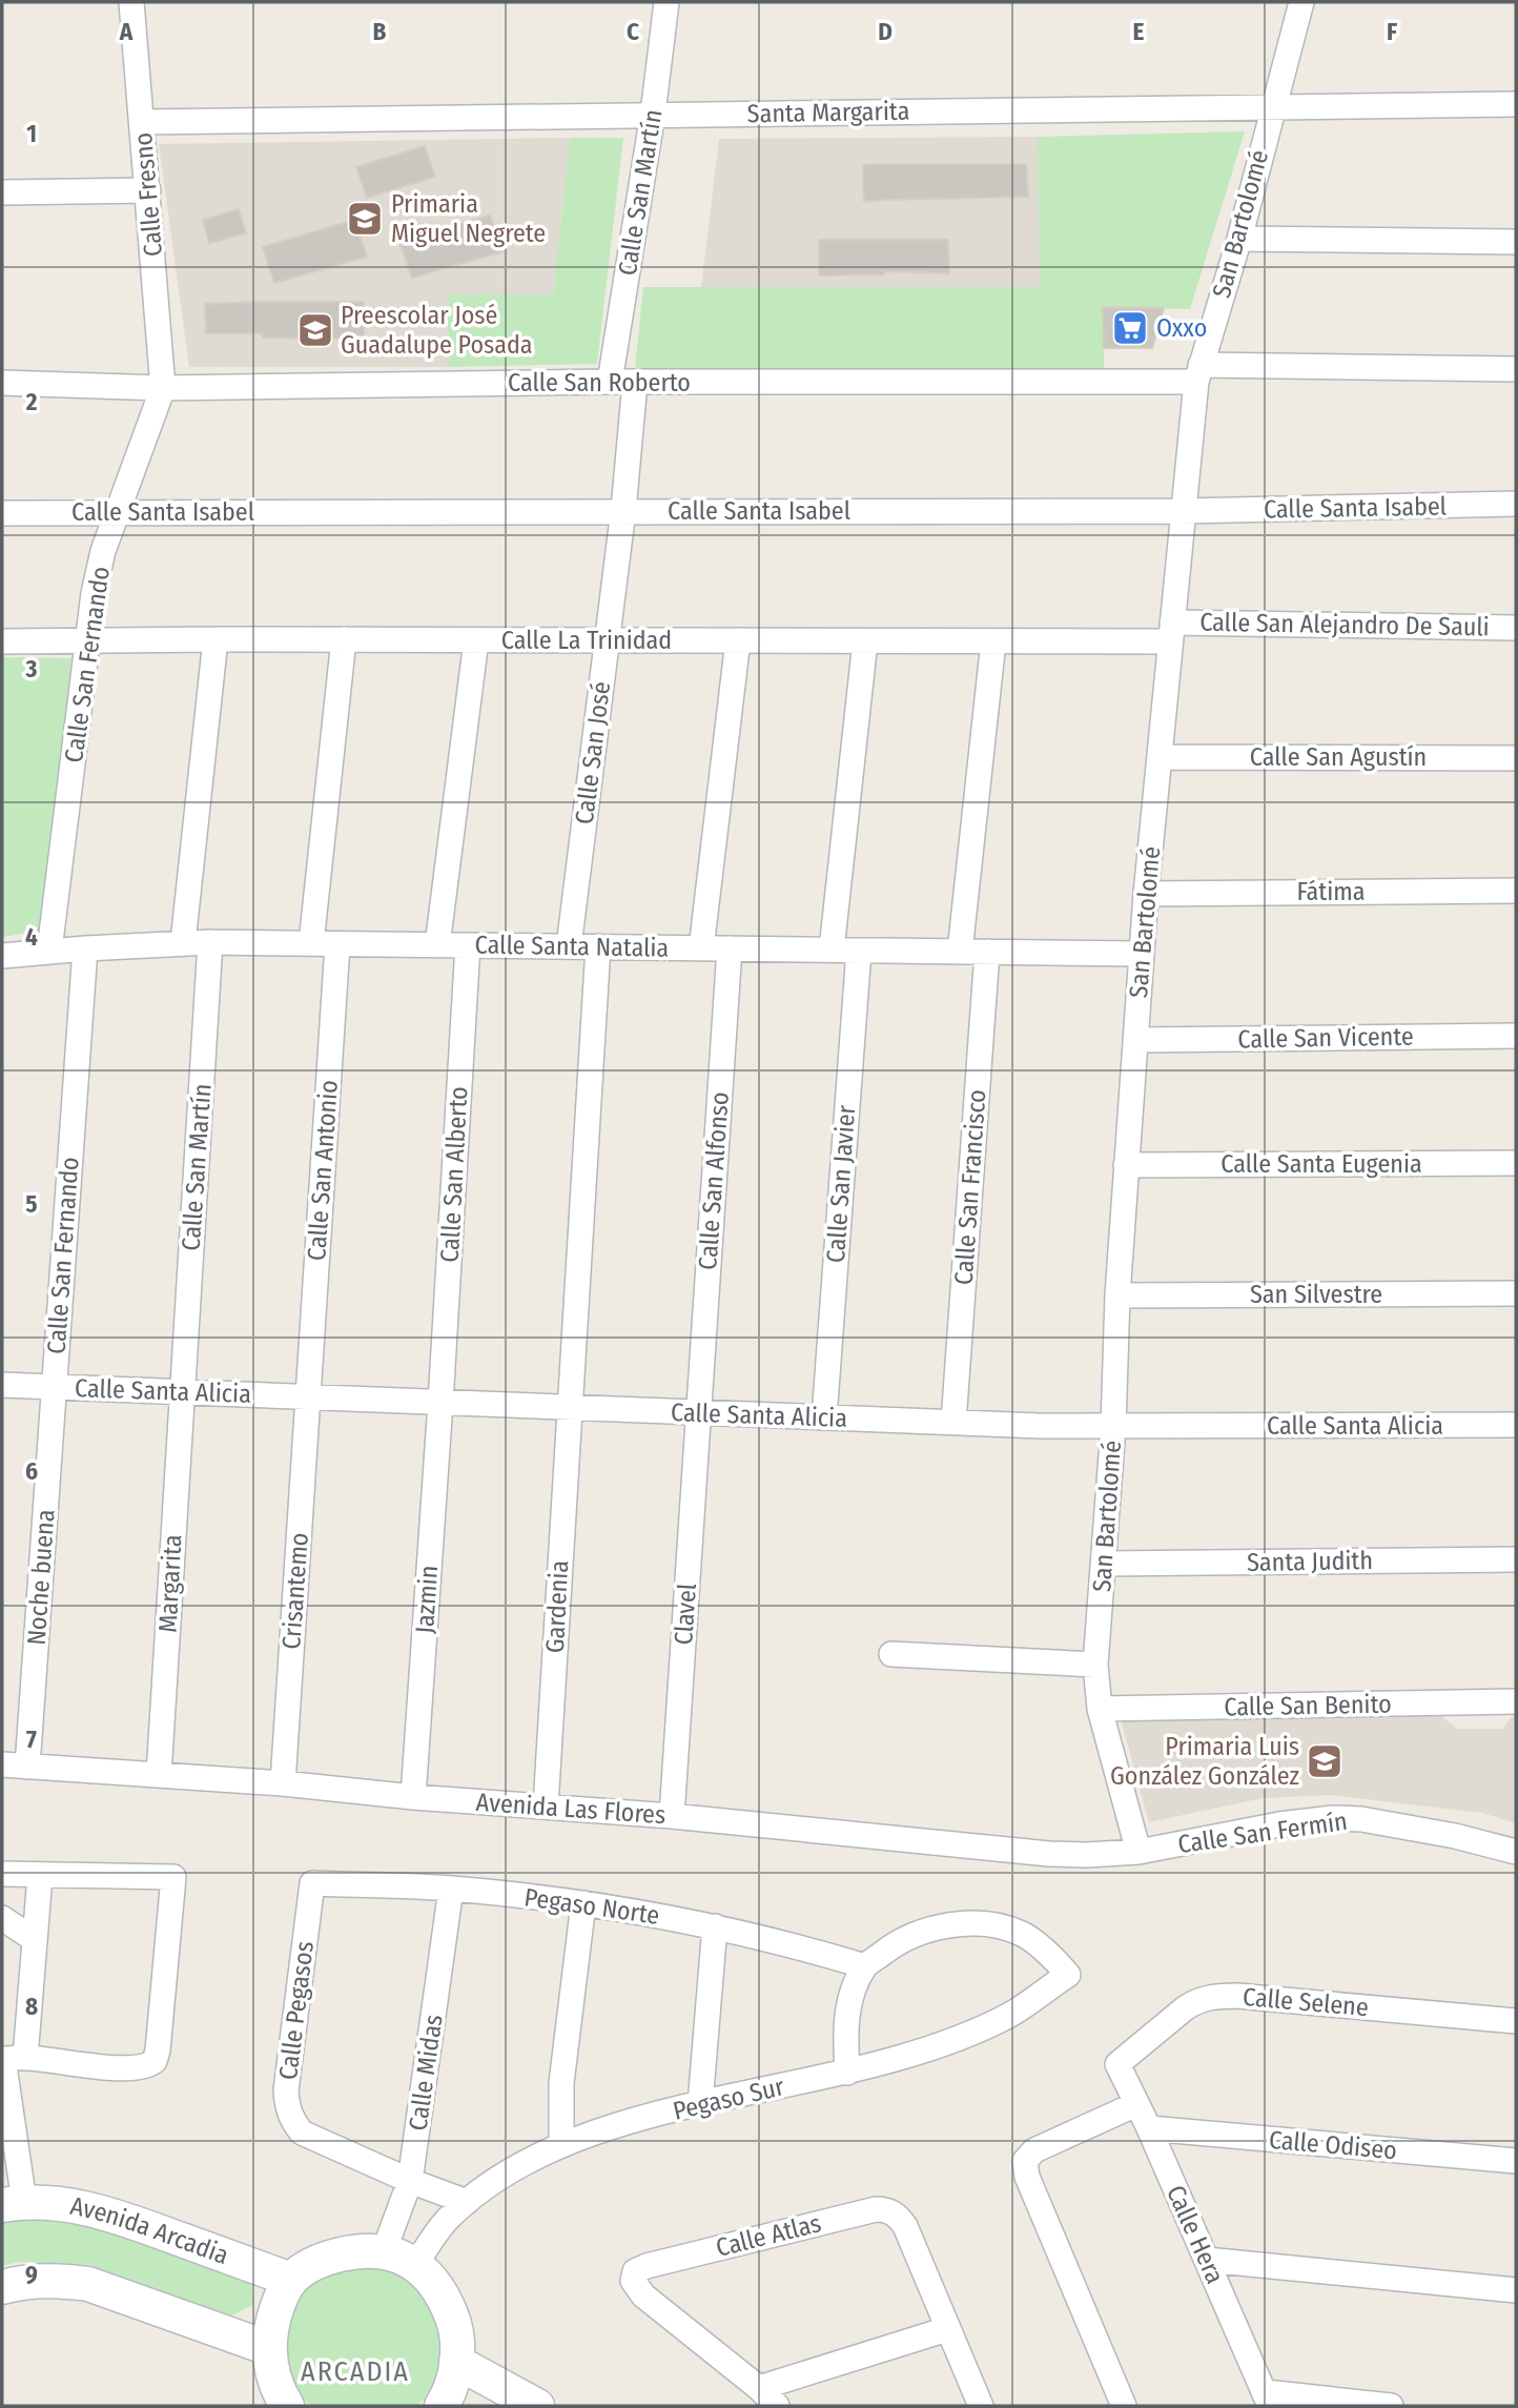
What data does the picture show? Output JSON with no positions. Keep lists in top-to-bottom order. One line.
{"streets":{"street":["Santa Margarita","Calle San Martín","Calle Fresno","San Bartolomé","Calle San Roberto","Calle Santa Isabel","Calle San Alejandro De Sauli","Calle La Trinidad","Calle San Fernando","Calle San José","Calle San Agustín","Fátima","Calle Santa Natalia","Calle San Vicente","Calle Santa Eugenia","Calle San Antonio","Calle San Alberto","Calle San Alfonso","Calle San Javier","Calle San Francisco","San Silvestre","Calle Santa Alicia","Santa Judith","Noche buena","Margarita","Crisantemo","Jazmin","Gardenia","Clavel","Calle San Benito","Avenida Las Flores","Calle San Fermín","Pegaso Norte","Calle Selene","Calle Pegasos","Calle Midas","Pegaso Sur","Calle Odiseo","Avenida Arcadia","Calle Hera","Calle Atlas"]},"crossings":[["Santa Margarita","Calle San Martín"],["Santa Margarita","Calle Fresno"],["Santa Margarita","San Bartolomé"],["Calle San Martín","Calle San Roberto"],["Calle San Martín","Calle Santa Natalia"],["Calle San Martín","Calle Santa Alicia"],["Calle San Martín","Margarita"],["Calle Fresno","Calle San Roberto"],["Calle Fresno","Calle San Fernando"],["San Bartolomé","Calle San Roberto"],["San Bartolomé","Calle Santa Isabel"],["San Bartolomé","Calle San Alejandro De Sauli"],["San Bartolomé","Calle La Trinidad"],["San Bartolomé","Calle San Agustín"],["San Bartolomé","Fátima"],["San Bartolomé","Calle Santa Natalia"],["San Bartolomé","Calle San Vicente"],["San Bartolomé","Calle Santa Eugenia"],["San Bartolomé","San Silvestre"],["San Bartolomé","Calle Santa Alicia"],["San Bartolomé","Santa Judith"],["San Bartolomé","Calle San Benito"],["San Bartolomé","Avenida Las Flores"],["San Bartolomé","Calle San Fermín"],["Calle San Roberto","Calle San Fernando"],["Calle San Roberto","Calle San José"],["Calle Santa Isabel","Calle San Fernando"],["Calle Santa Isabel","Calle San José"],["Calle San Alejandro De Sauli","Calle La Trinidad"],["Calle La Trinidad","Calle San Fernando"],["Calle La Trinidad","Calle San José"],["Calle San Fernando","Calle Santa Natalia"],["Calle San Fernando","Calle Santa Alicia"],["Calle San Fernando","Noche buena"],["Calle San José","Calle Santa Natalia"],["Calle Santa Natalia","Calle San Antonio"],["Calle Santa Natalia","Calle San Alberto"],["Calle Santa Natalia","Calle San Alfonso"],["Calle Santa Natalia","Calle San Javier"],["Calle Santa Natalia","Calle San Francisco"],["Calle San Antonio","Calle Santa Alicia"],["Calle San Antonio","Crisantemo"],["Calle San Alberto","Calle Santa Alicia"],["Calle San Alberto","Jazmin"],["Calle San Alfonso","Calle Santa Alicia"],["Calle San Alfonso","Clavel"],["Calle San Javier","Calle Santa Alicia"],["Calle San Francisco","Calle Santa Alicia"],["Calle Santa Alicia","Noche buena"],["Calle Santa Alicia","Margarita"],["Calle Santa Alicia","Crisantemo"],["Calle Santa Alicia","Jazmin"],["Calle Santa Alicia","Gardenia"],["Calle Santa Alicia","Clavel"],["Noche buena","Avenida Las Flores"],["Margarita","Avenida Las Flores"],["Crisantemo","Avenida Las Flores"],["Jazmin","Avenida Las Flores"],["Gardenia","Avenida Las Flores"],["Clavel","Avenida Las Flores"],["Avenida Las Flores","Calle San Fermín"],["Pegaso Norte","Calle Pegasos"],["Pegaso Norte","Calle Midas"],["Pegaso Norte","Pegaso Sur"],["Calle Selene","Calle Hera"],["Calle Pegasos","Calle Midas"],["Calle Pegasos","Pegaso Sur"],["Calle Odiseo","Calle Hera"]],"districts":["ARCADIA"],"places":{"school or university":["Primaria Miguel Negrete","Preescolar José Guadalupe Posada","Primaria Luis González González"],"supermarket":["Oxxo"]},"grid":{"columns":["A","B","C","D","E","F"],"rows":["1","2","3","4","5","6","7","8","9"]}}
